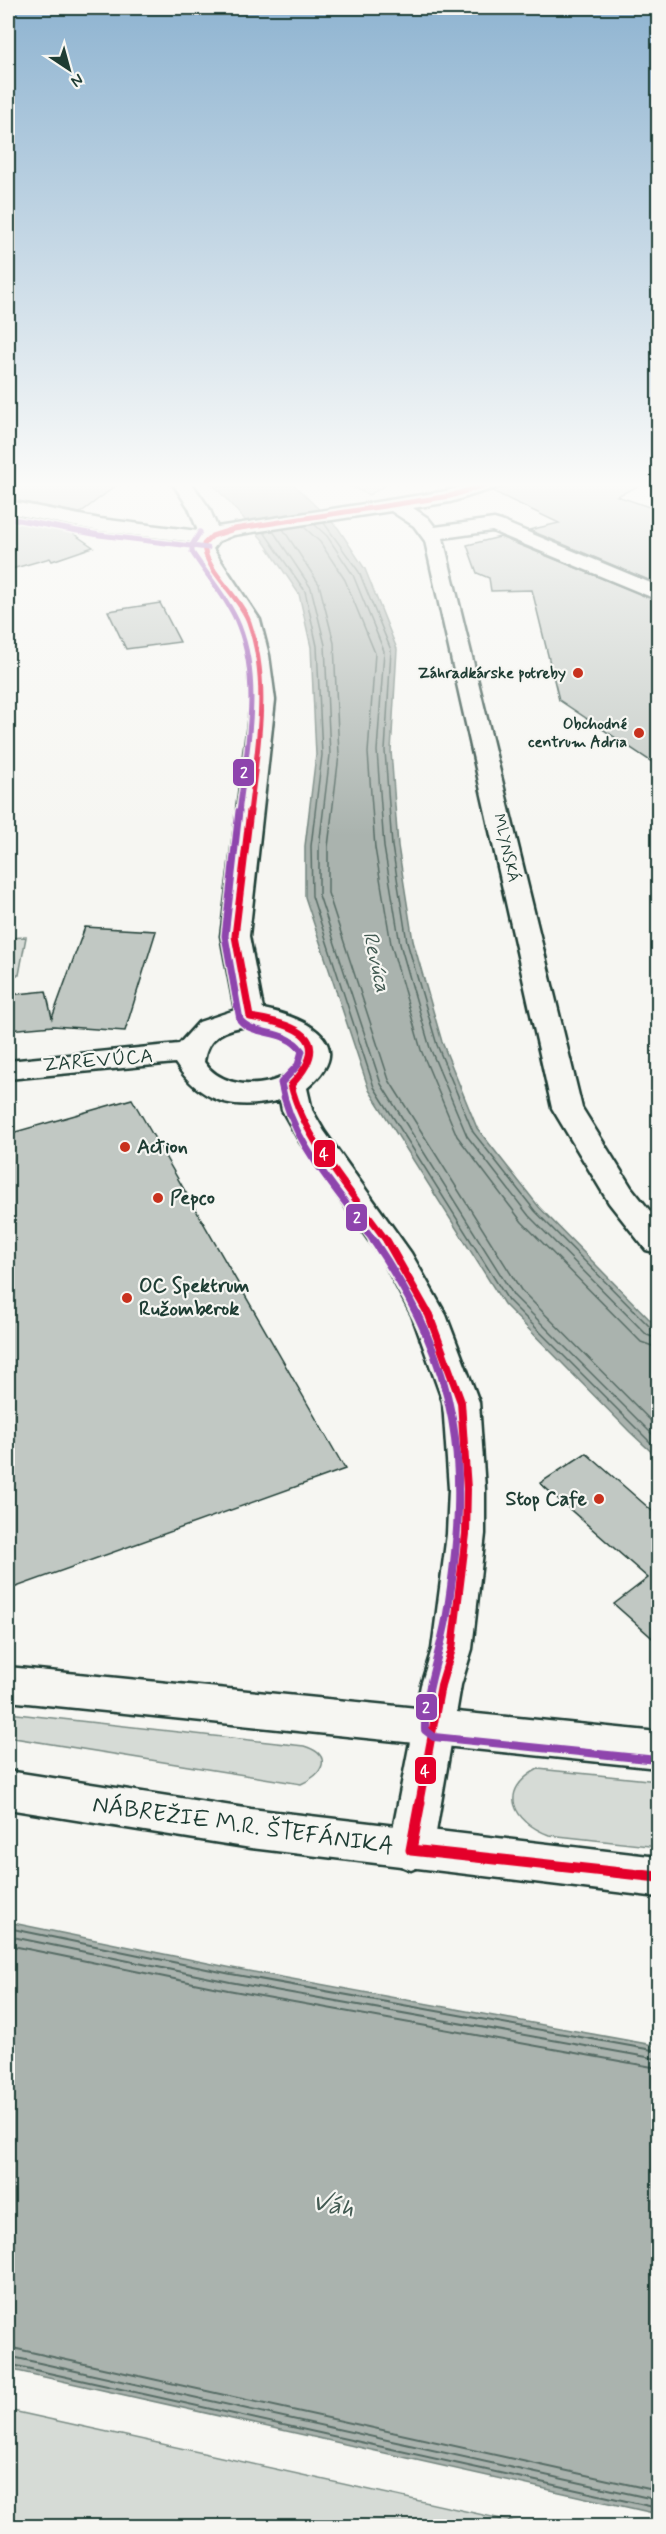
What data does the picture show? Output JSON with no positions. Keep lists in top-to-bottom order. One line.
{"streets":{"street":["MLYNSKÁ","ZAREVÚCA","NÁBREŽIE M.R. ŠTEFÁNIKA"]},"water":["Revúca","Váh"],"places":["Záhradkárske potreby","Obchodné centrum Adria","Action","Pepco","OC Spektrum Ružomberok","Stop Cafe"],"lines":["transit line 4","transit line 2"],"north":"bottom right"}
